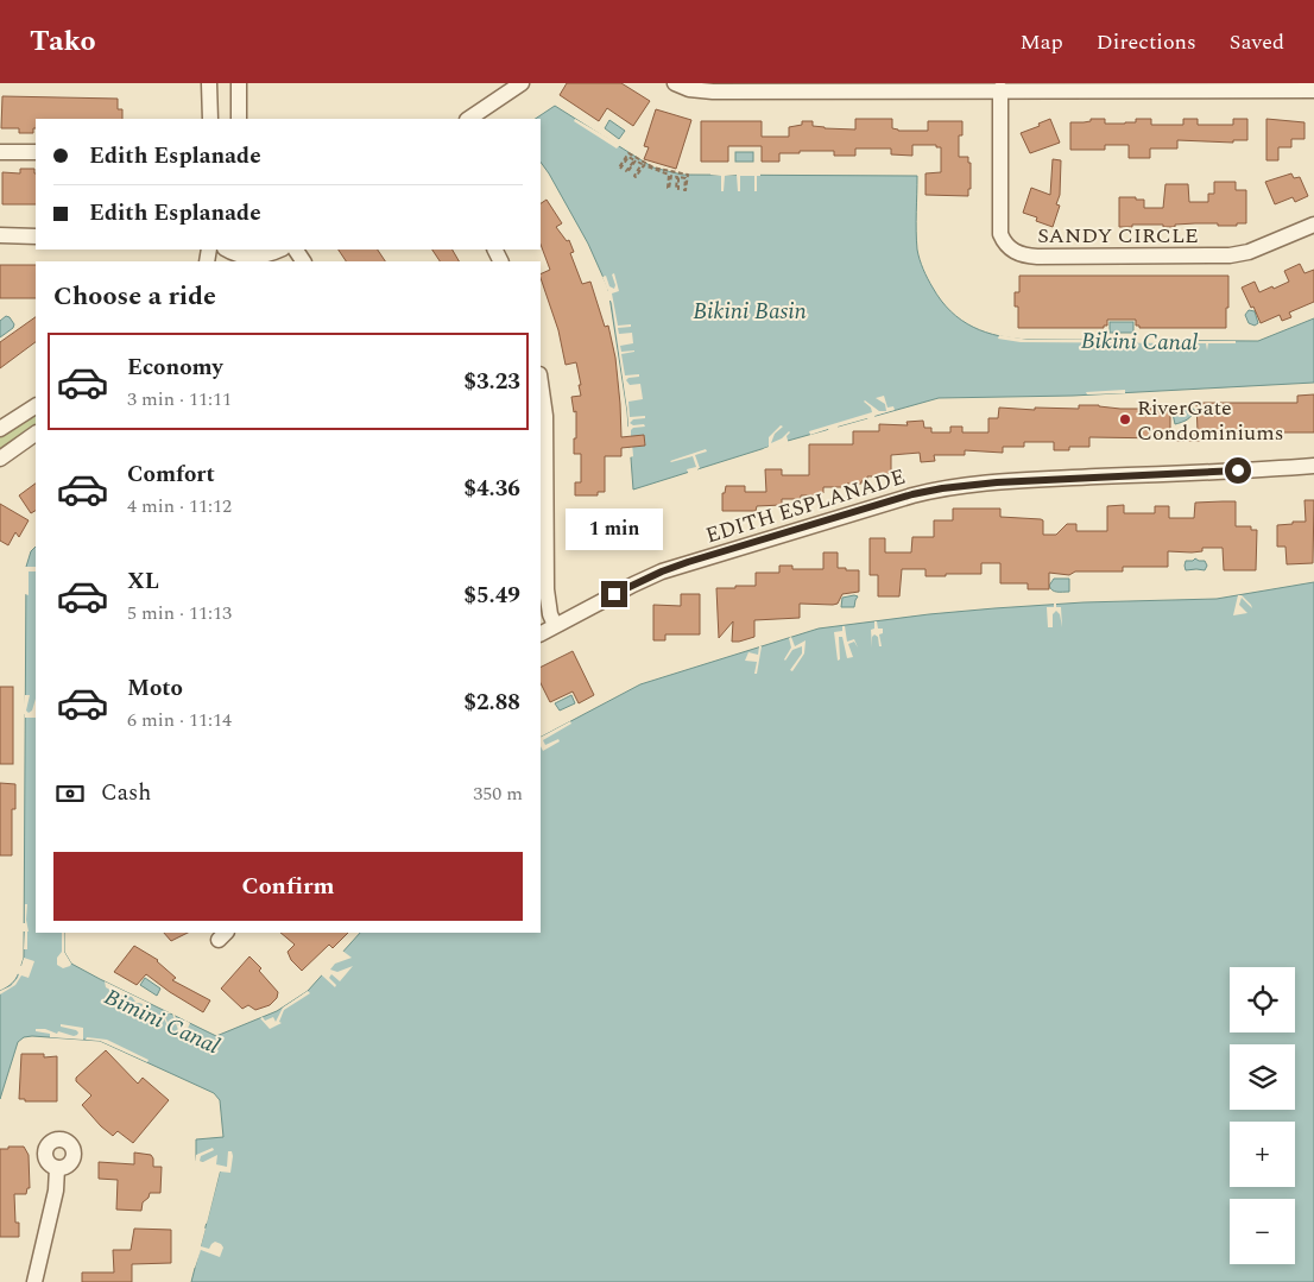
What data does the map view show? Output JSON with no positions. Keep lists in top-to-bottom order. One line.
{"streets":{"street":["SANDY CIRCLE","EDITH ESPLANADE"]},"water":["Bikini Basin","Bikini Canal","Bimini Canal"],"places":["RiverGate Condominiums"],"page":{"header":"Tako","nav":["Map","Directions","Saved"],"banner":["Edith Esplanade","Edith Esplanade"],"heading":"Choose a ride","list":[{"name":"Economy","note":"3 min · 11:11","value":"$3.23"},{"name":"Comfort","note":"4 min · 11:12","value":"$4.36"},{"name":"XL","note":"5 min · 11:13","value":"$5.49"},{"name":"Moto","note":"6 min · 11:14","value":"$2.88"}],"bubble":"1 min","pay":["Cash","350 m"],"buttons":"Confirm","map_buttons":["+","−"]}}
